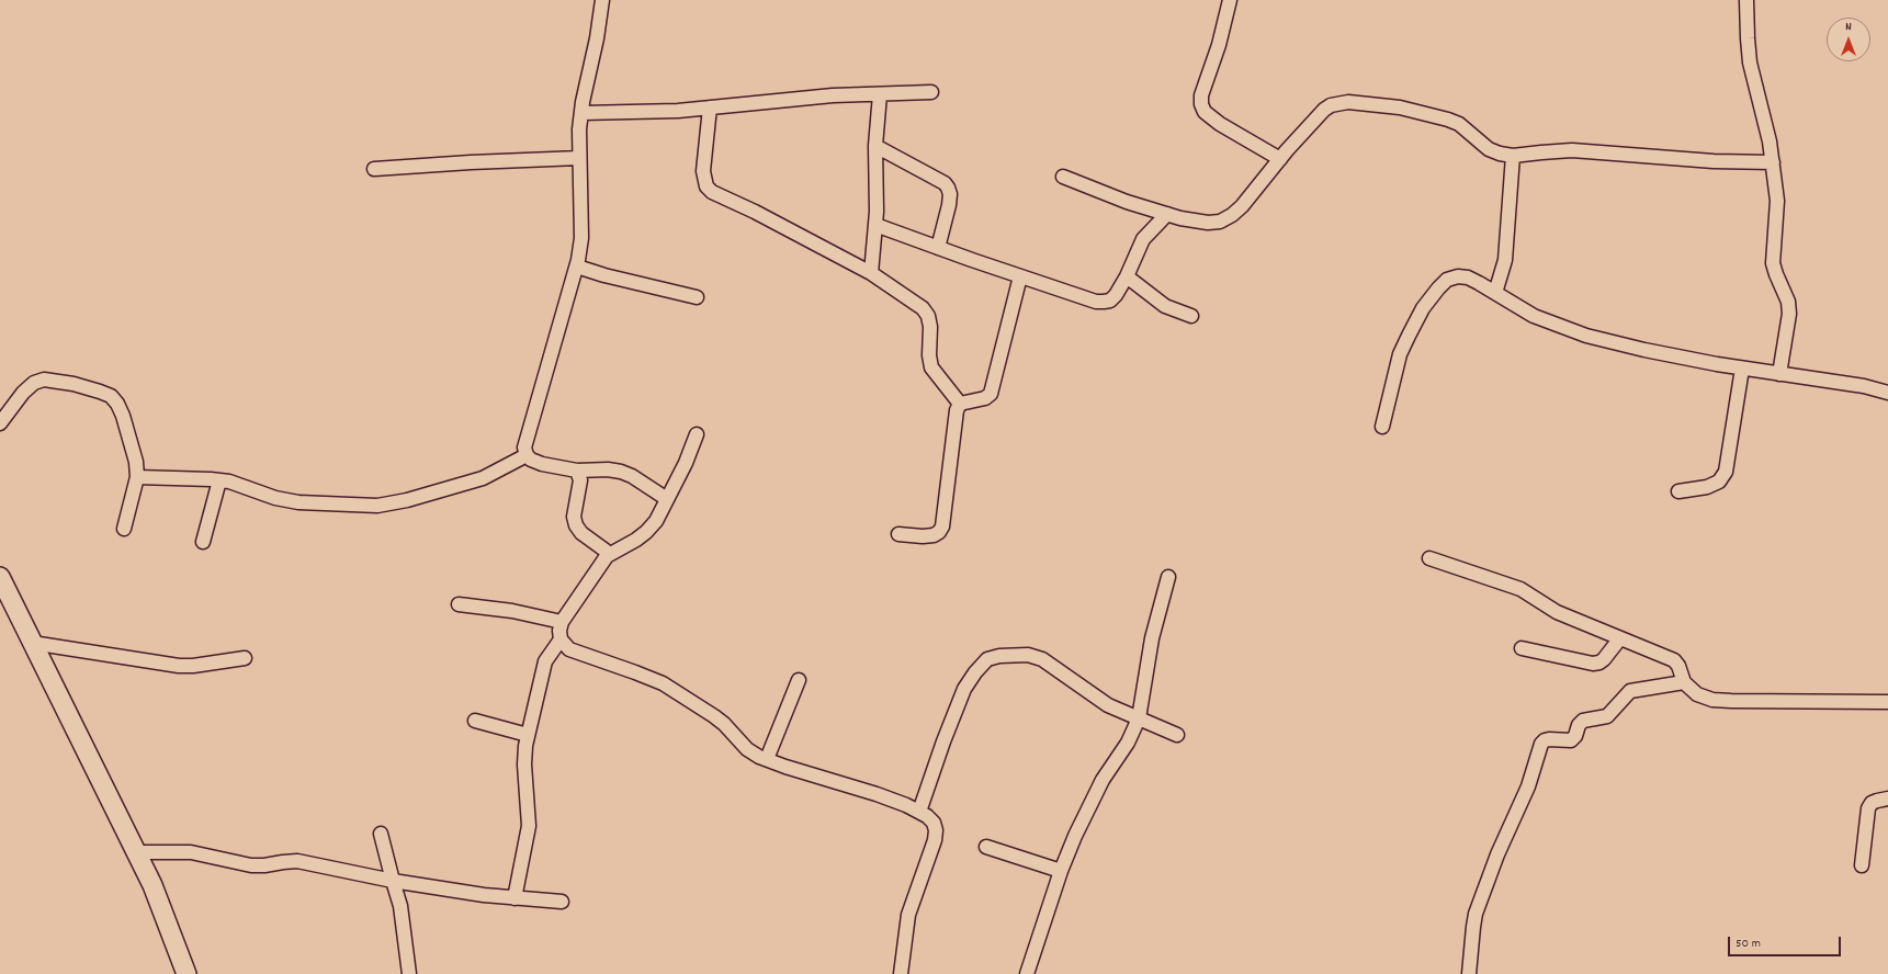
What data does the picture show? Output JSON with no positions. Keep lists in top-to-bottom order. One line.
{"scale_bar":"50 m","north":"top"}
